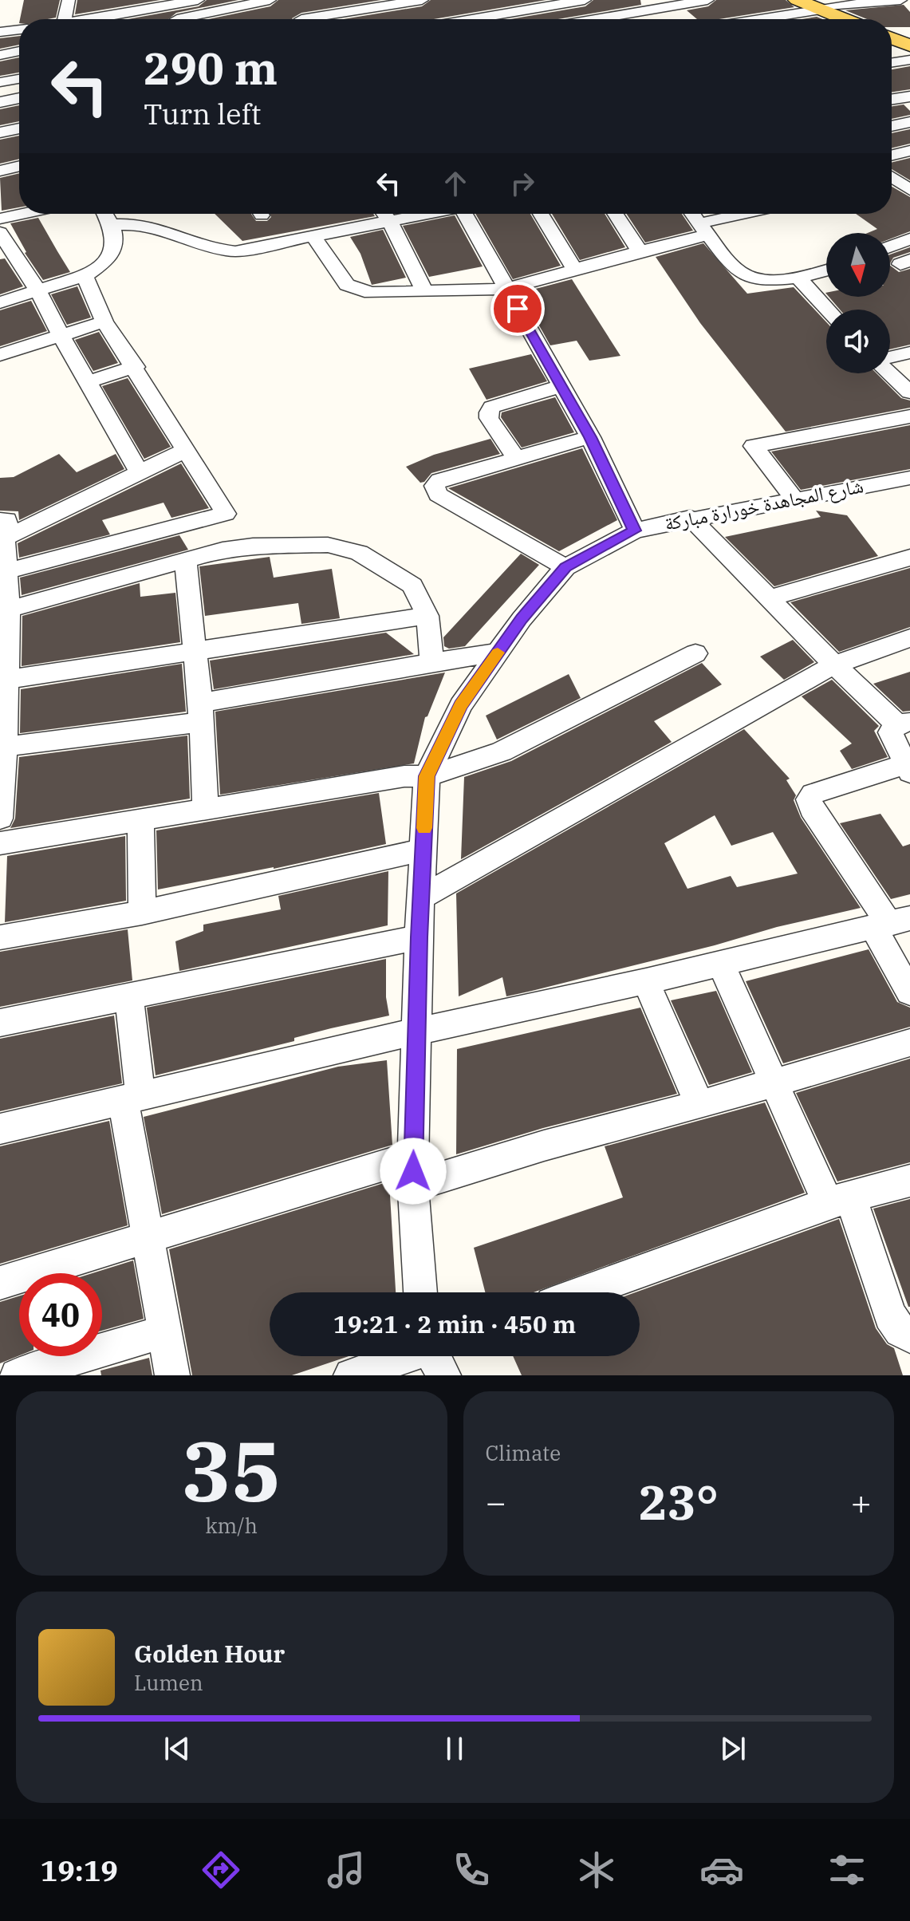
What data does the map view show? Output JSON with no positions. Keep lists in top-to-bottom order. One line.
{"streets":{"street":["شارع المجاهدة خورارة مباركة"]},"north":"bottom","page":{"turn":["290 m","Turn left"],"limit":"40","trip":"19:21 · 2 min · 450 m","tile":[["35","km/h"],"Climate"],"heat":["−","23°","+"],"song":["Golden Hour","Lumen"],"tabs":"19:19"}}
